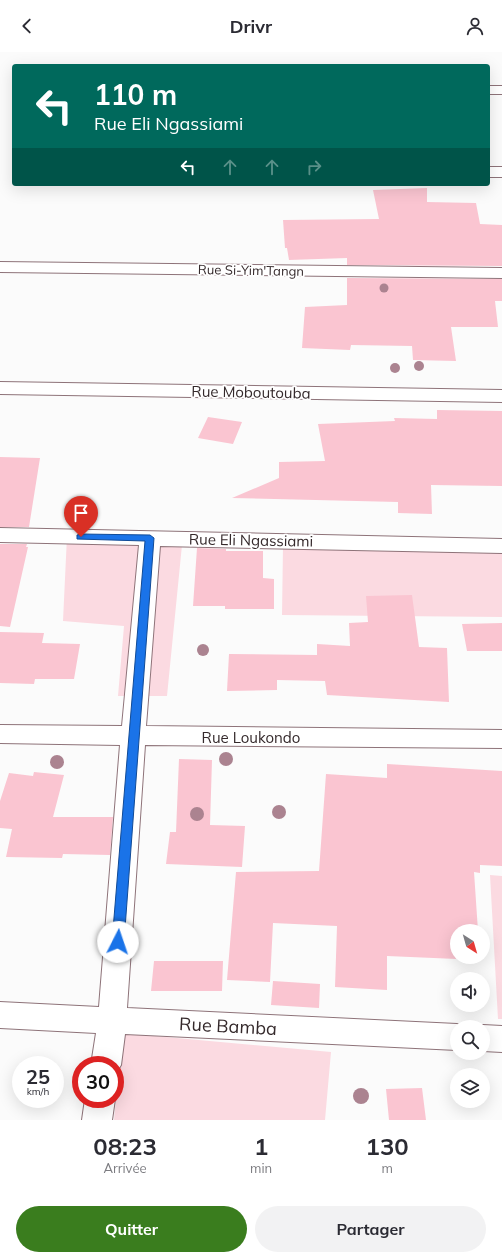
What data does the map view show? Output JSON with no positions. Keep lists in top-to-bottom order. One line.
{"streets":{"street":["Rue Si-Yim'Tangn","Rue Moboutouba","Rue Eli Ngassiami","Rue Loukondo","Rue Bamba"]},"north":"bottom right","page":{"header":"Drivr","turn":["110 m","Rue Eli Ngassiami"],"speed":"25 km/h","limit":"30","eta":["08:23","Arrivée","1","min","130","m"],"buttons":["Quitter","Partager"]}}
